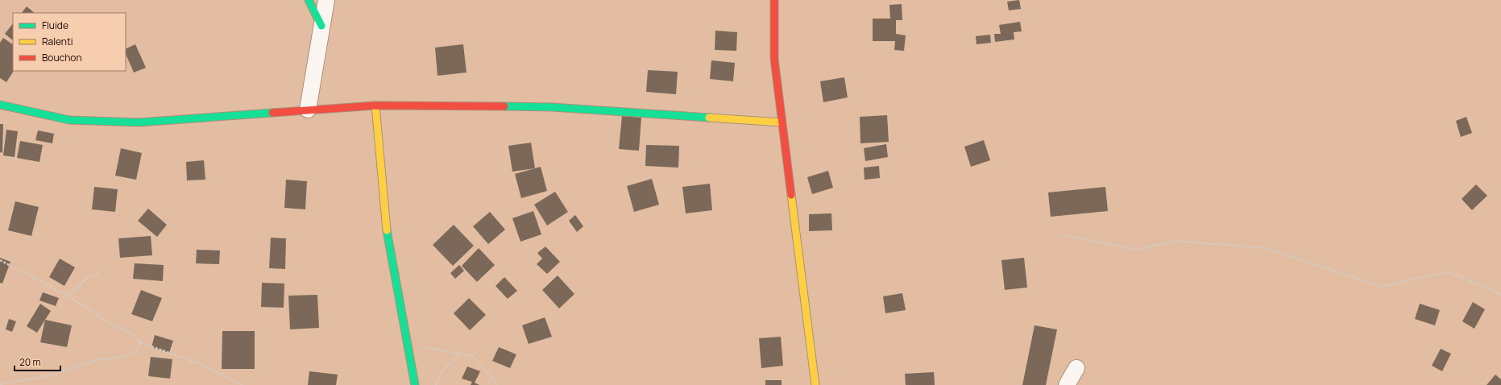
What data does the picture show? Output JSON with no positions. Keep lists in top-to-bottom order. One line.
{"legend":["Fluide","Ralenti","Bouchon"],"scale_bar":"20 m"}
